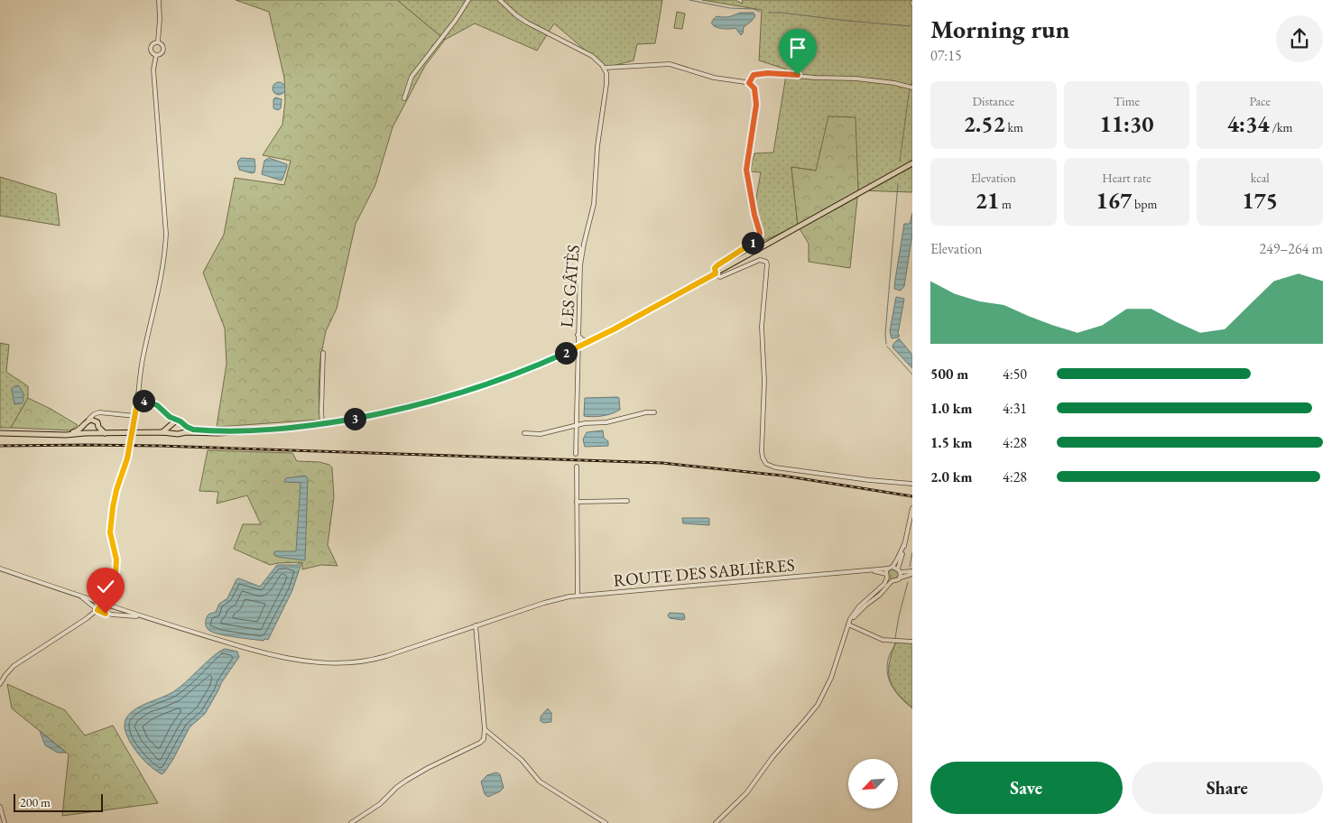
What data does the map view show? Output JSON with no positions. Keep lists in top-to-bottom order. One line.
{"streets":{"street":["LES GÂTÈS","ROUTE DES SABLIÈRES"]},"scale_bar":"200 m","north":"bottom left","page":{"heading":["Morning run","07:15"],"stats":[["Distance","2.52 km"],["Time","11:30"],["Pace","4:34 /km"],["Elevation","21 m"],["Heart rate","167 bpm"],["kcal","175"]],"chart":["Elevation","249–264 m"],"pins":["1","2","4","3"],"list":[{"name":"500 m","note":"4:50"},{"name":"1.0 km","note":"4:31"},{"name":"1.5 km","note":"4:28"},{"name":"2.0 km","note":"4:28"}],"buttons":["Save","Share"],"scale":"200 m"}}
